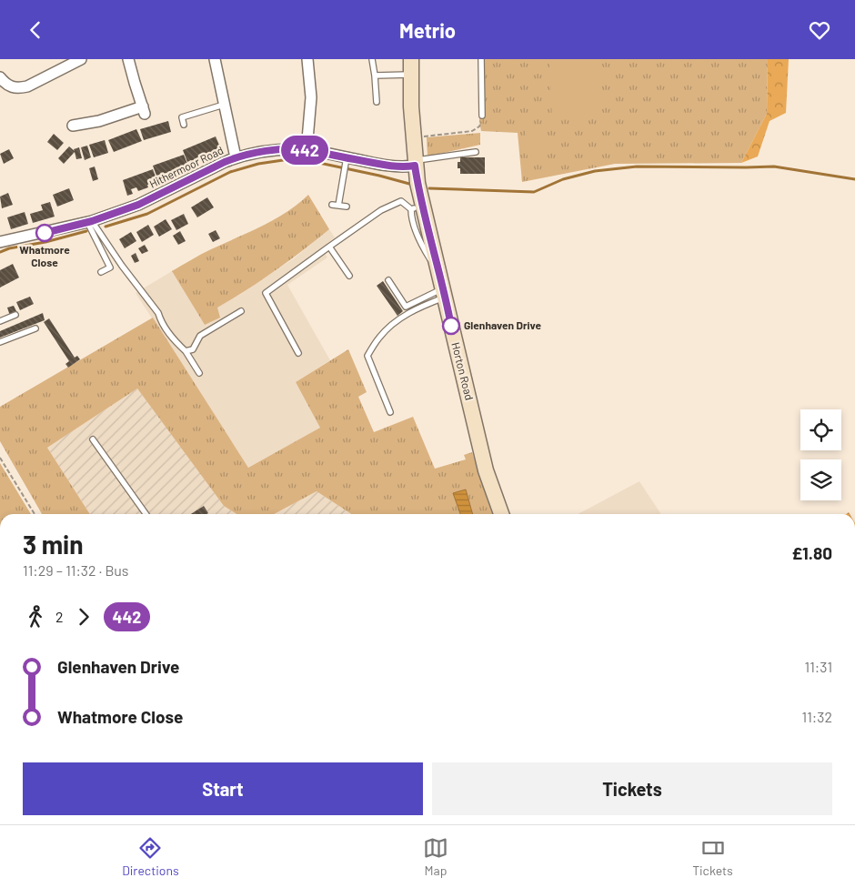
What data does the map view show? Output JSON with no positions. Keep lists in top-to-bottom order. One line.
{"streets":{"street":["Hithermoor Road","Horton Road"]},"crossings":[["Hithermoor Road","Horton Road"]],"places":["Whatmore Close","Glenhaven Drive"],"lines":["bus line 442"],"page":{"header":"Metrio","on_map":"442","heading":["3 min","11:29 – 11:32 · Bus","£1.80"],"legs":["2","442"],"list":[{"name":"Glenhaven Drive","value":"11:31"},{"name":"Whatmore Close","value":"11:32"}],"buttons":["Start","Tickets"],"tabs":["Directions","Map","Tickets"]}}
